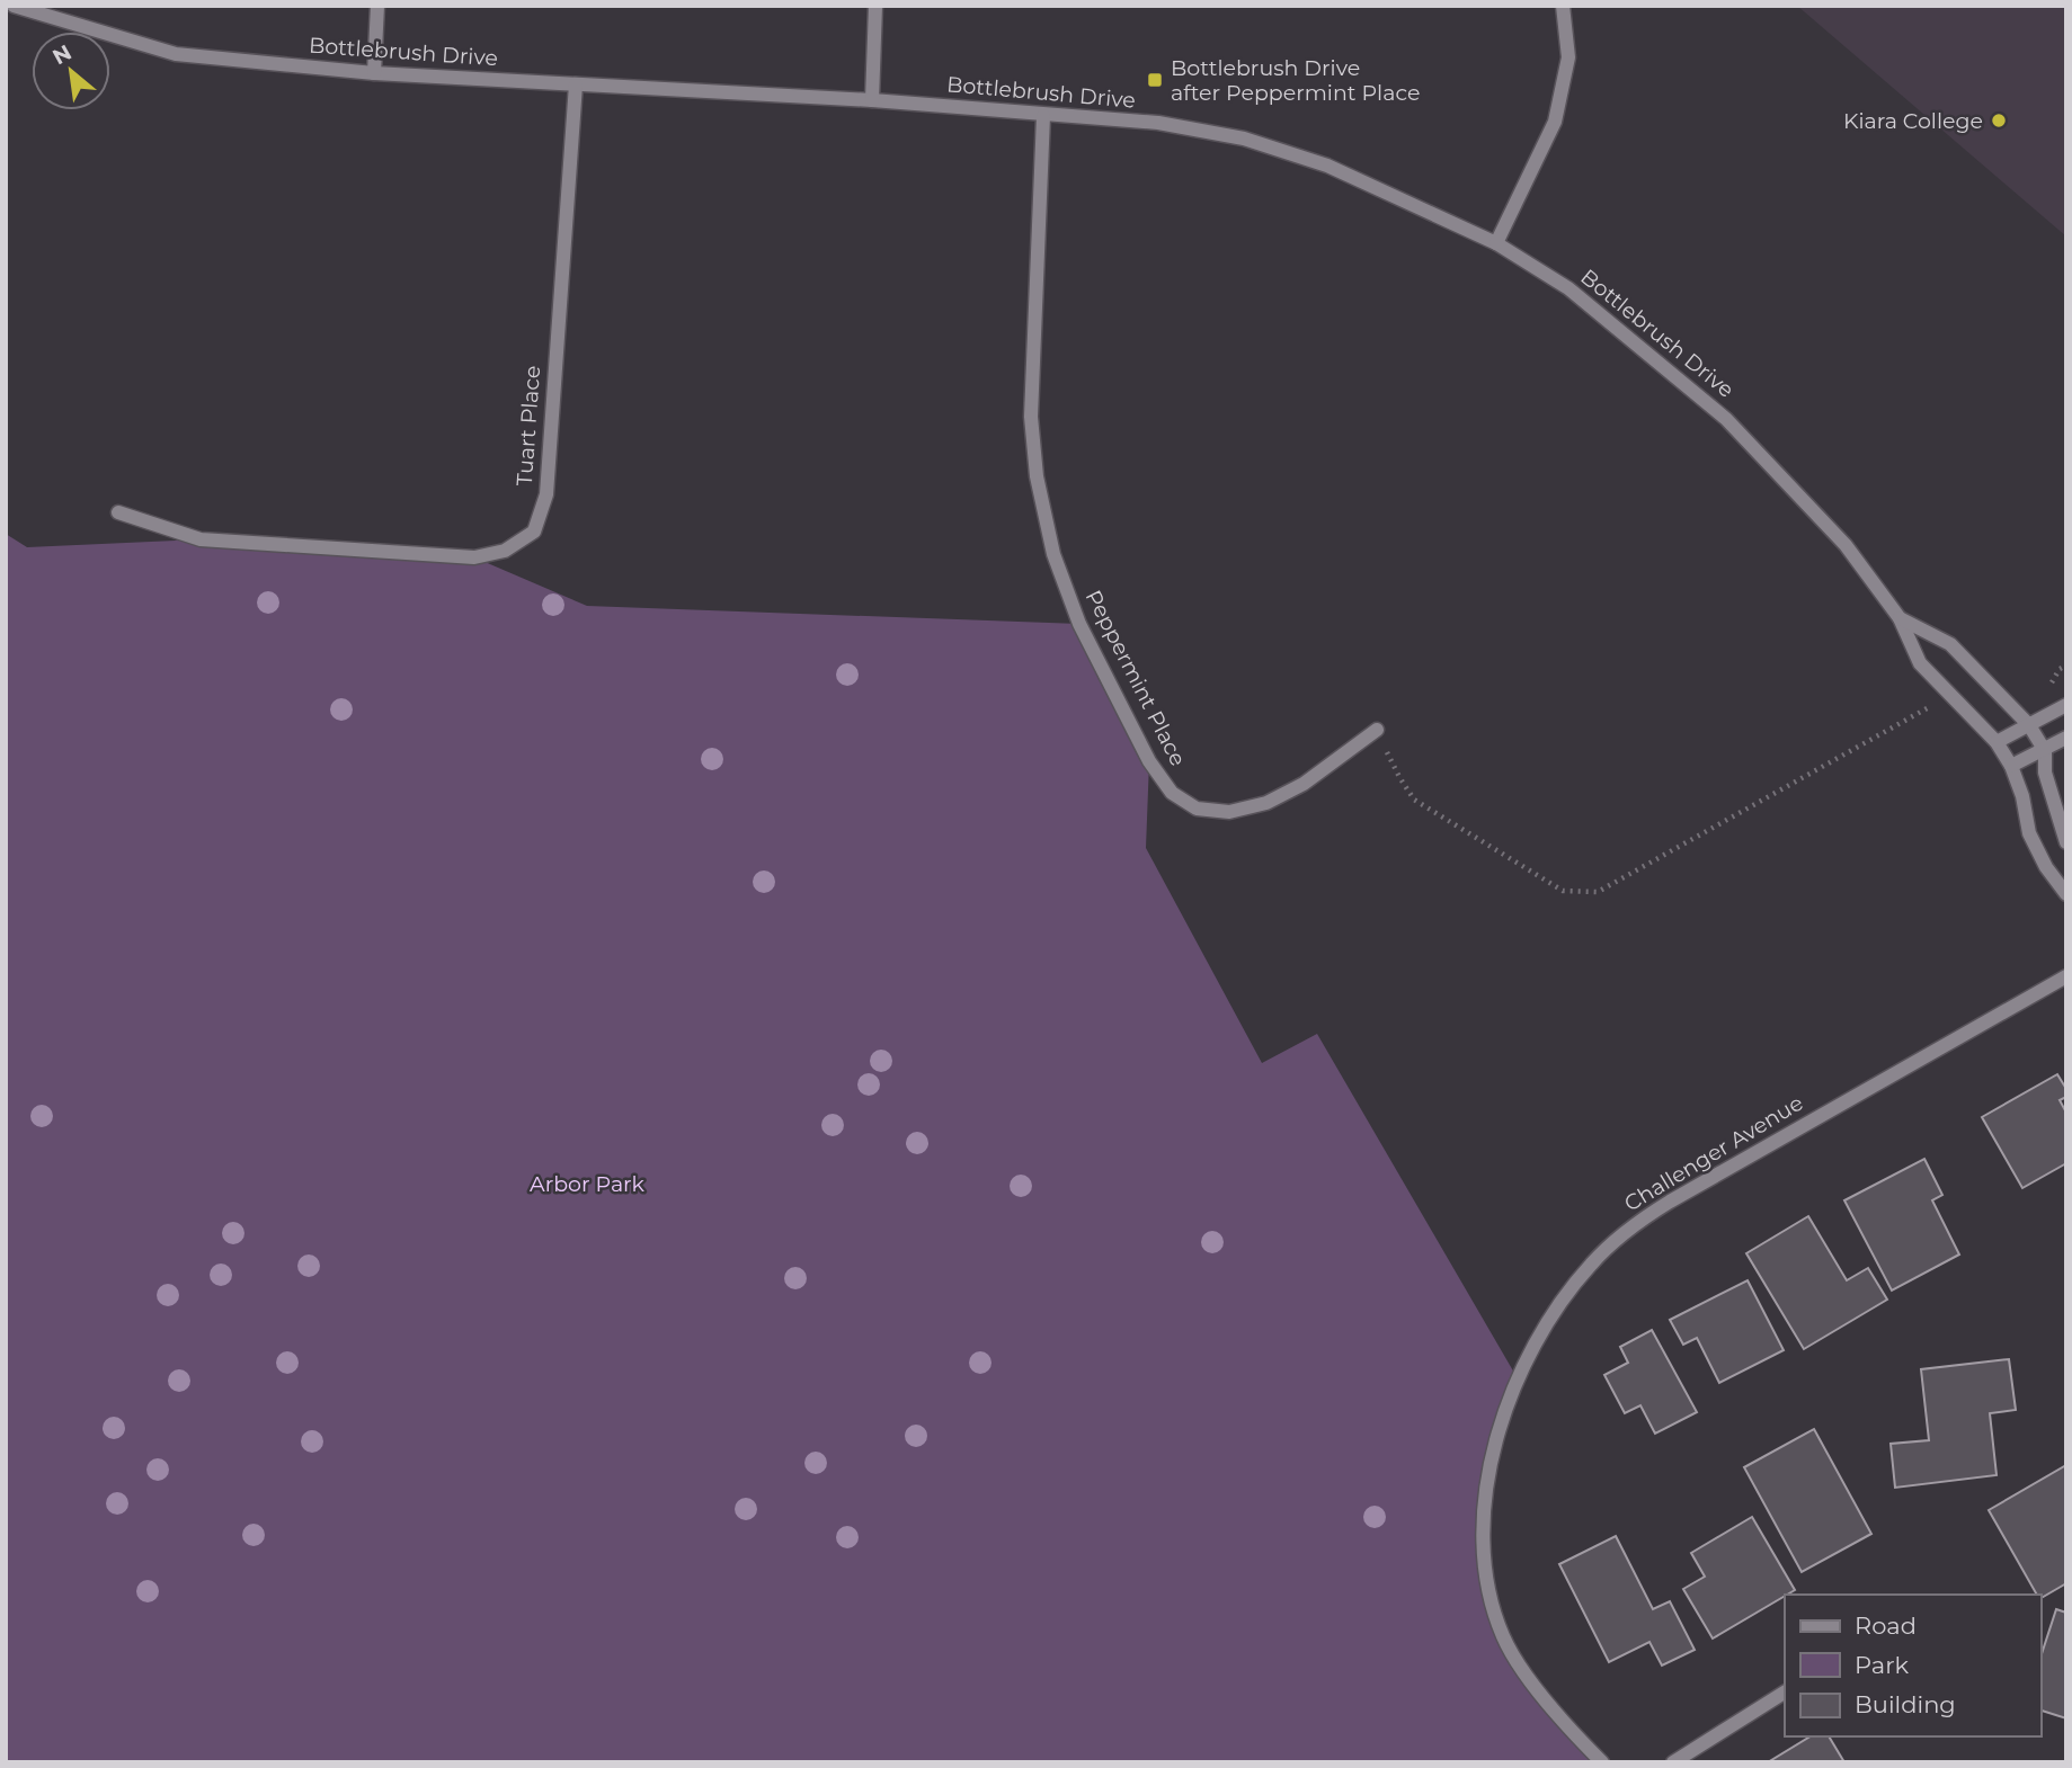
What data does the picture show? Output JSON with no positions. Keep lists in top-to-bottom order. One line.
{"streets":{"street":["Bottlebrush Drive","Tuart Place","Peppermint Place","Challenger Avenue"]},"crossings":[["Bottlebrush Drive","Tuart Place"],["Bottlebrush Drive","Peppermint Place"]],"parks":["Arbor Park"],"places":{"transit":["Bottlebrush Drive after Peppermint Place"],"other":["Kiara College"]},"legend":["Road","Park","Building"],"north":"top left"}
